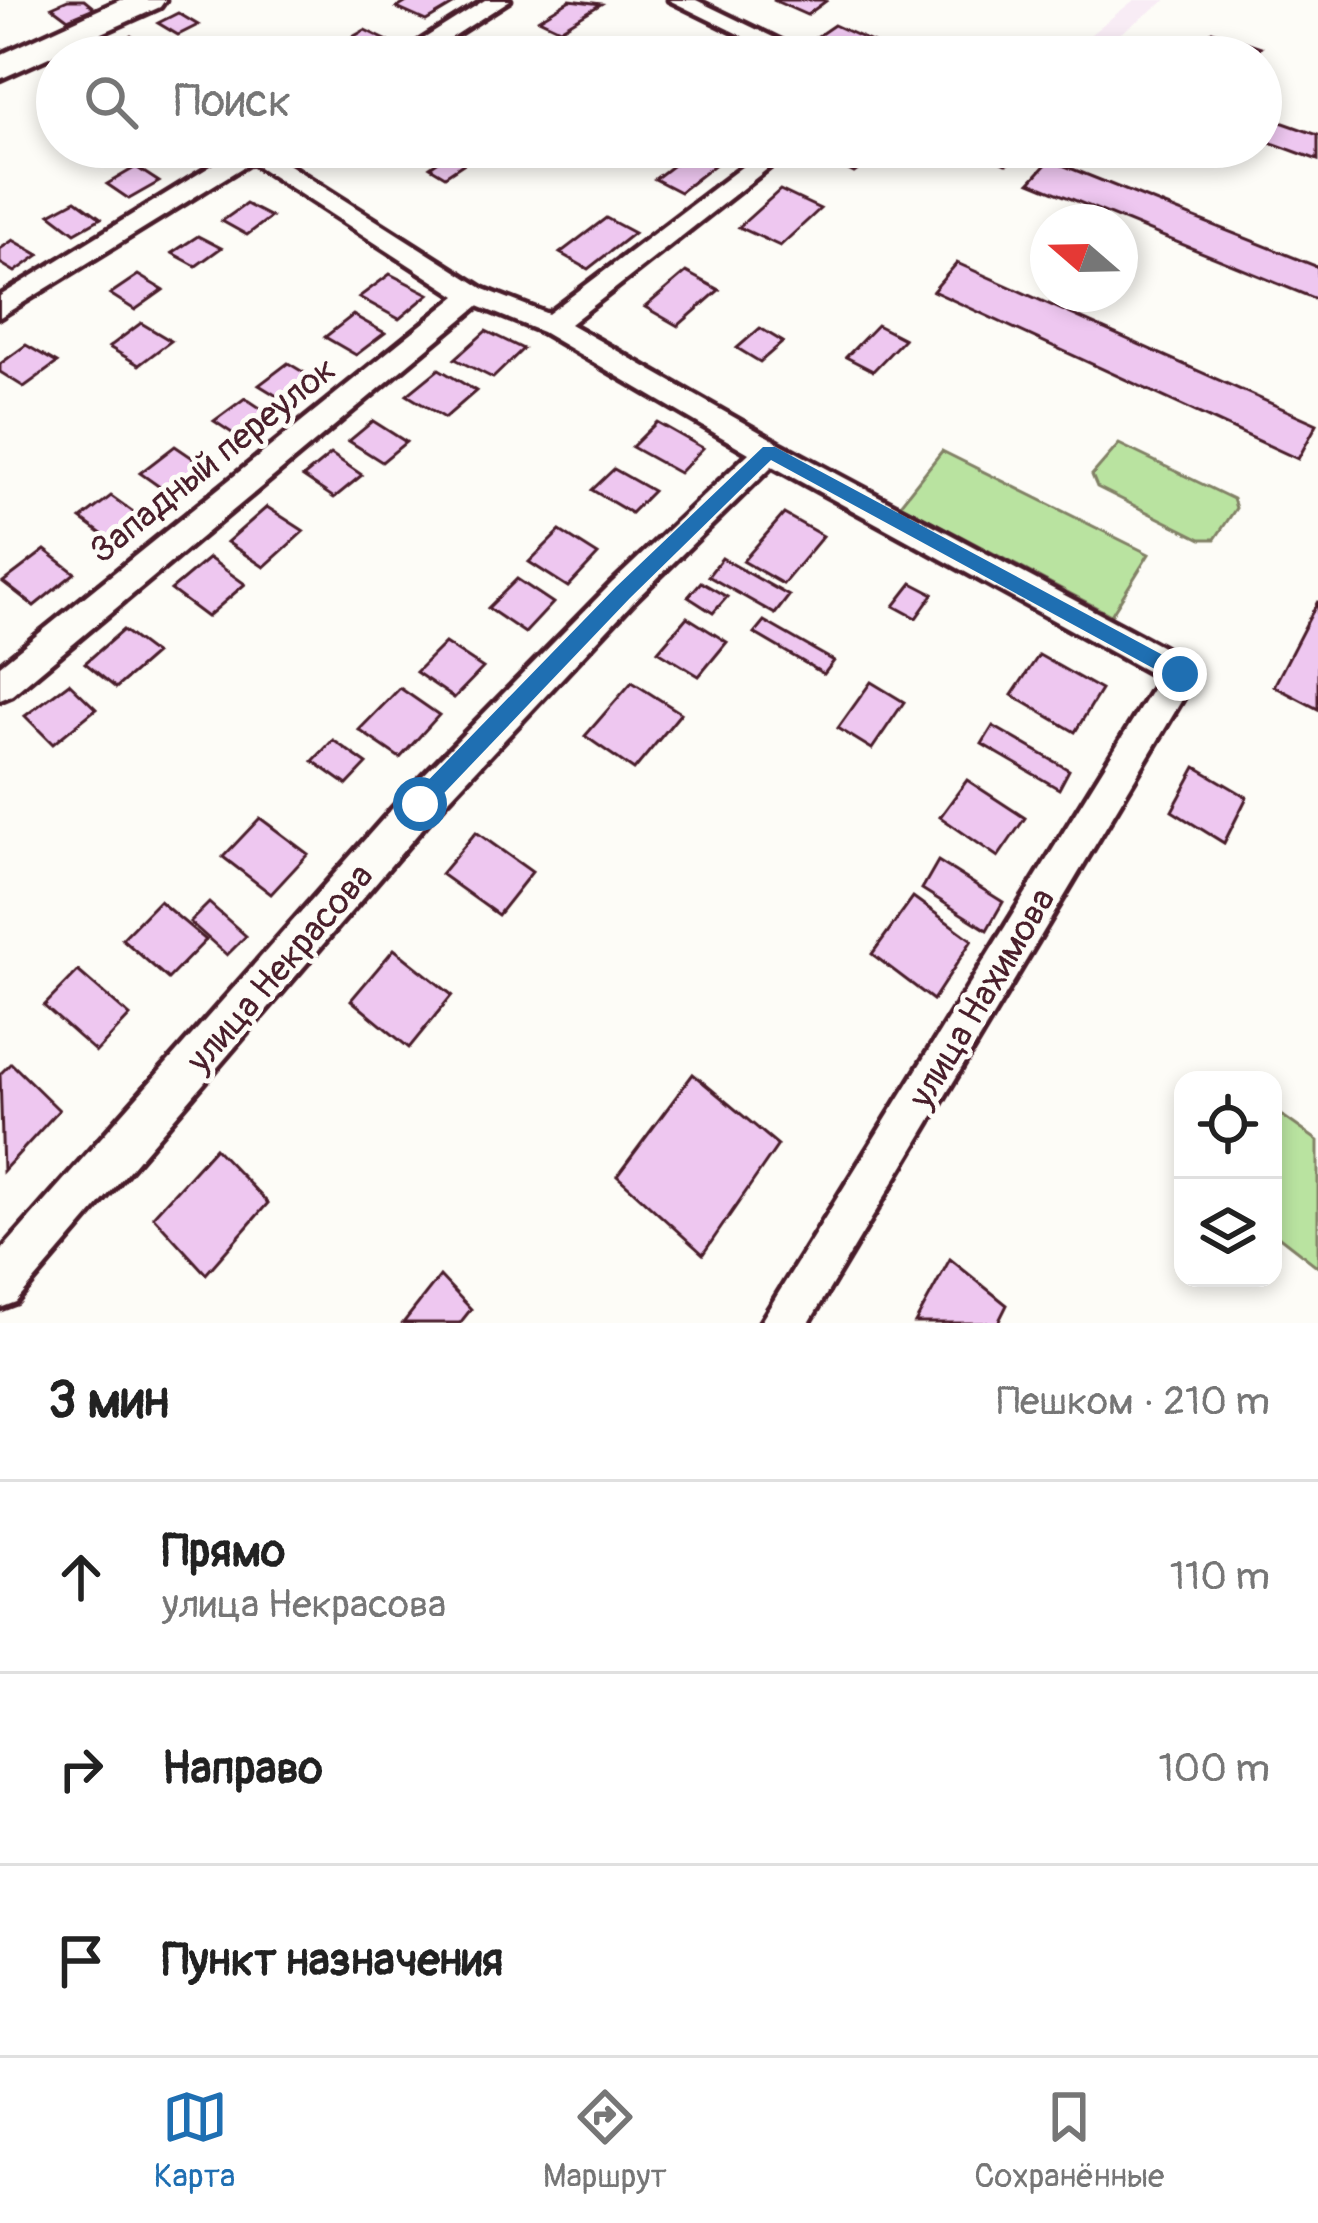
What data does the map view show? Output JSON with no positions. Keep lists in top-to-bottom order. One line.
{"streets":{"street":["Западный переулок","улица Некрасова","улица Нахимова"]},"crossings":[["улица Некрасова","улица Нахимова"]],"north":"left","page":{"search":"Поиск","heading":["3 мин","Пешком · 210 m"],"list":[["Прямо","улица Некрасова","110 m"],["Направо","100 m"],"Пункт назначения"],"nav":["Карта","Маршрут","Сохранённые"]}}
